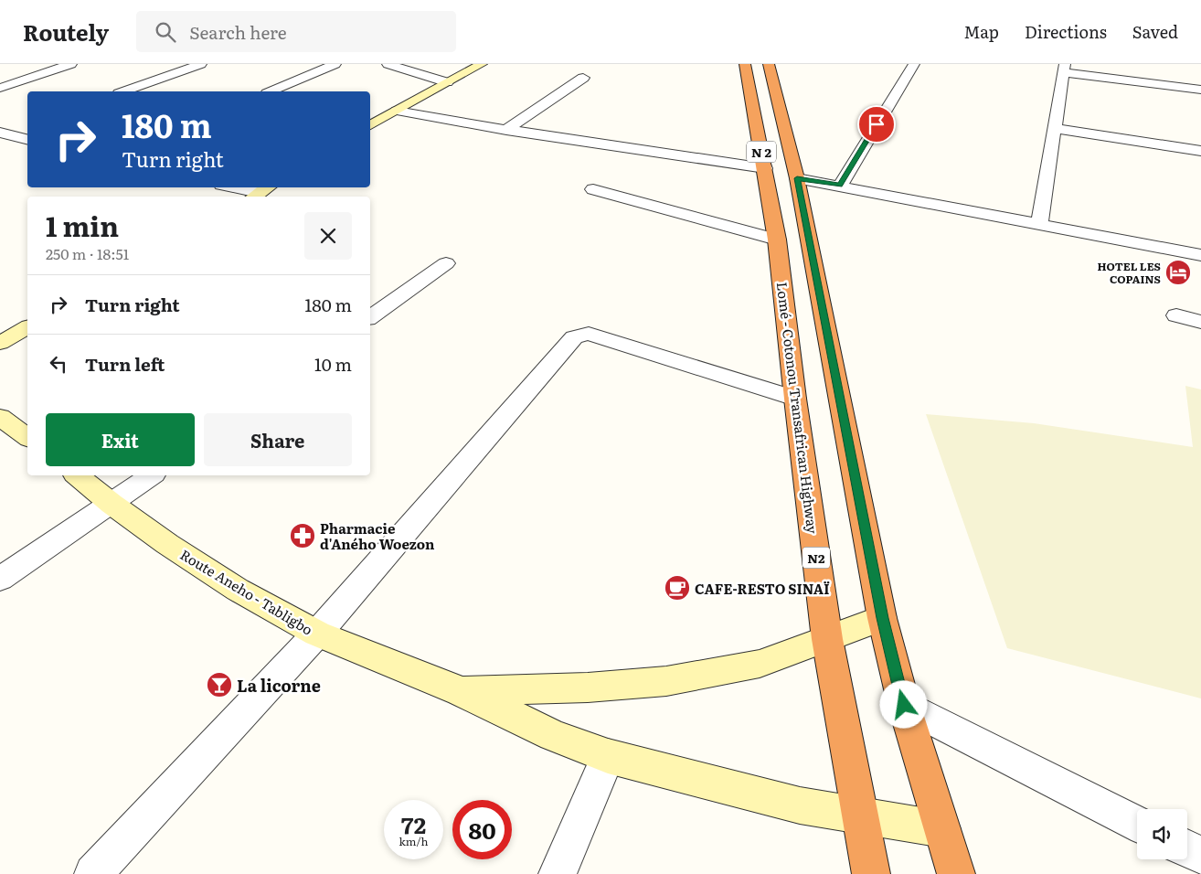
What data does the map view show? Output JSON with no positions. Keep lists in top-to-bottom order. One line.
{"streets":{"highway":["N 2","Lomé - Cotonou Transafrican Highway","N2"],"main road":["Route Aneho - Tabligbo"]},"crossings":[["N 2","Lomé - Cotonou Transafrican Highway"],["Lomé - Cotonou Transafrican Highway","Route Aneho - Tabligbo"]],"places":{"hotel":["HOTEL LES COPAINS"],"pharmacy":["Pharmacie d'Aného Woezon"],"cafe":["CAFE-RESTO SINAÏ"],"bar":["La licorne"]},"page":{"header":"Routely","search":"Search here","nav":["Map","Directions","Saved"],"turn":["180 m","Turn right"],"heading":["1 min","250 m · 18:51"],"list":[{"name":"Turn right","value":"180 m"},{"name":"Turn left","value":"10 m"}],"buttons":["Exit","Share"],"speed":"72 km/h","limit":"80"}}
